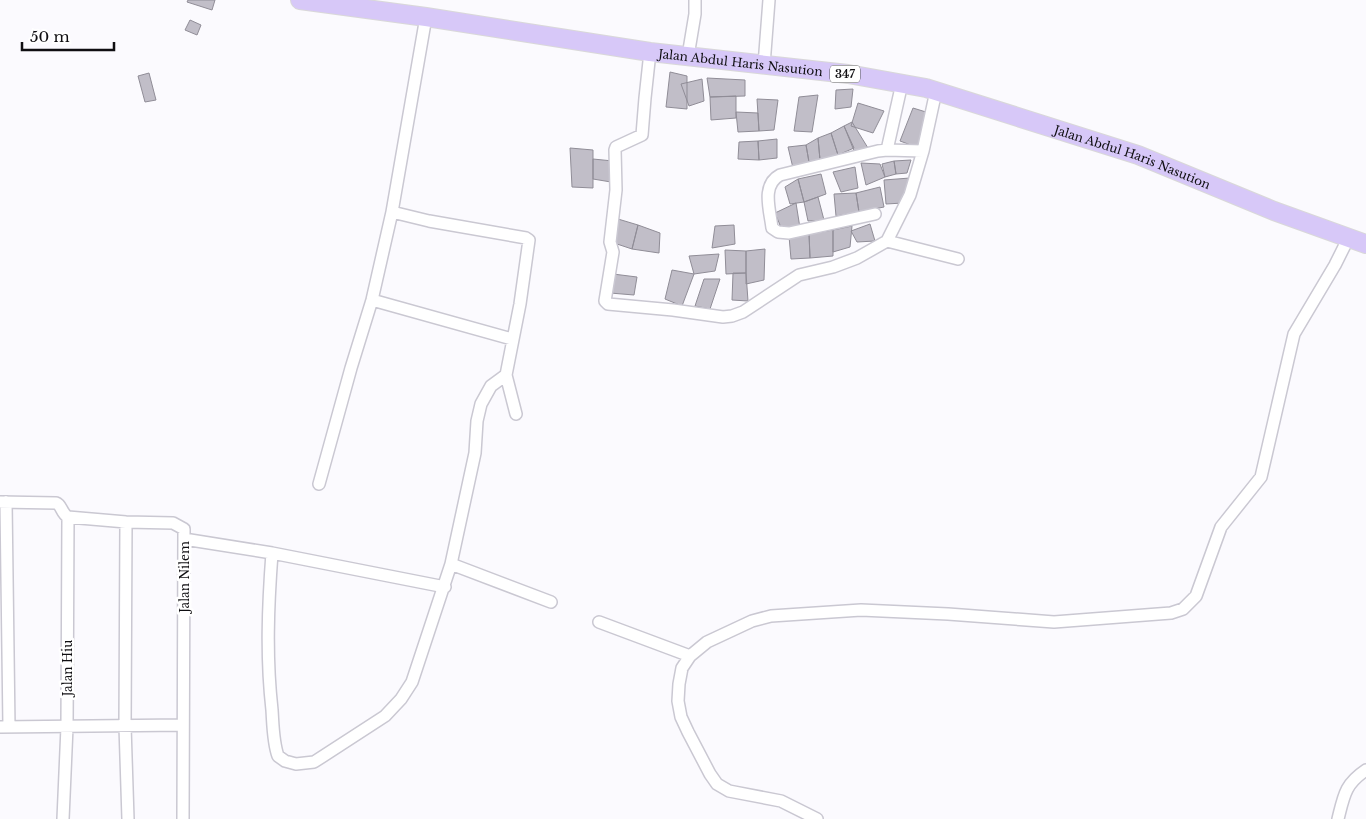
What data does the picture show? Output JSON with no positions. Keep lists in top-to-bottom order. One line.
{"streets":{"main road":["Jalan Abdul Haris Nasution","347"],"street":["Jalan Nilem","Jalan Hiu"]},"crossings":[["Jalan Nilem","Jalan Hiu"]],"scale_bar":"50 m"}
